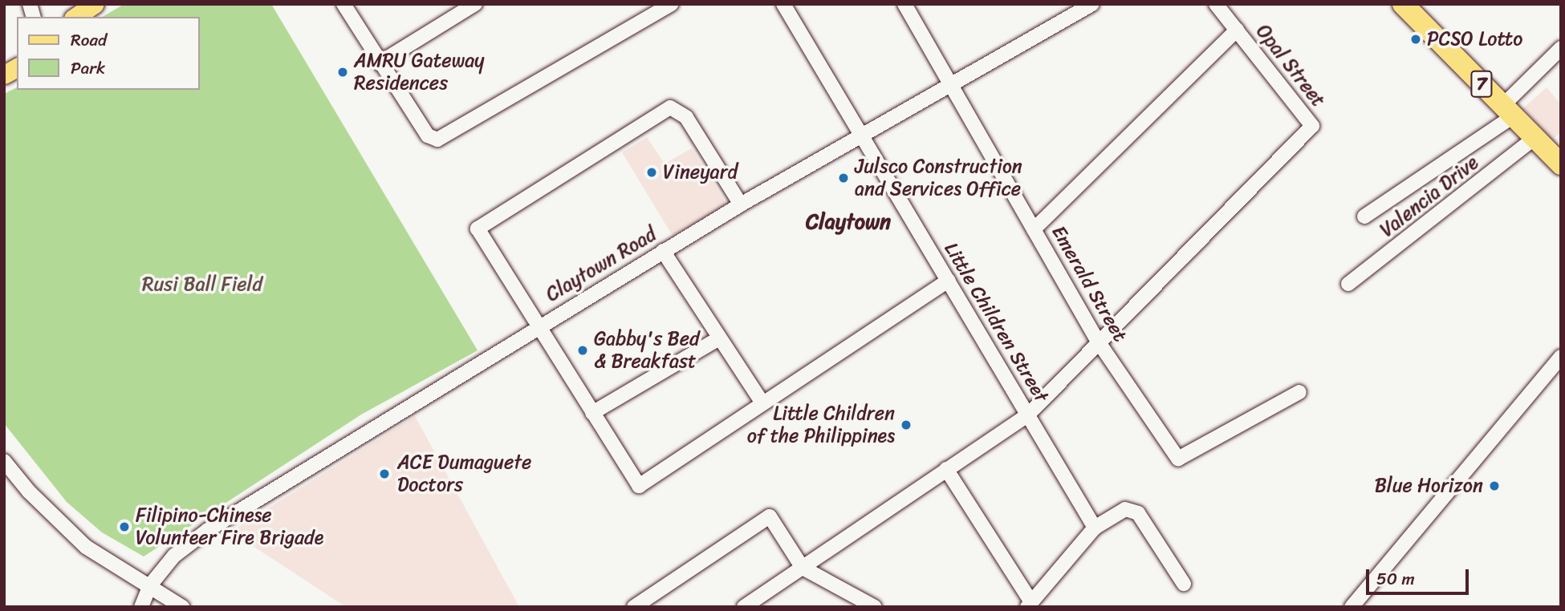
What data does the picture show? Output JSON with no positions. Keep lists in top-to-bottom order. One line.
{"streets":{"highway":["7"],"street":["Opal Street","Valencia Drive","Claytown Road","Emerald Street","Little Children Street"]},"crossings":[["Opal Street","Emerald Street"],["7","Valencia Drive"],["Claytown Road","Emerald Street"],["Claytown Road","Little Children Street"]],"districts":["Claytown"],"parks":["Rusi Ball Field"],"places":["PCSO Lotto","AMRU Gateway Residences","Vineyard","Julsco Construction and Services Office","Gabby's Bed & Breakfast","Little Children of the Philippines","ACE Dumaguete Doctors","Blue Horizon","Filipino-Chinese Volunteer Fire Brigade"],"legend":["Road","Park"],"scale_bar":"50 m"}
